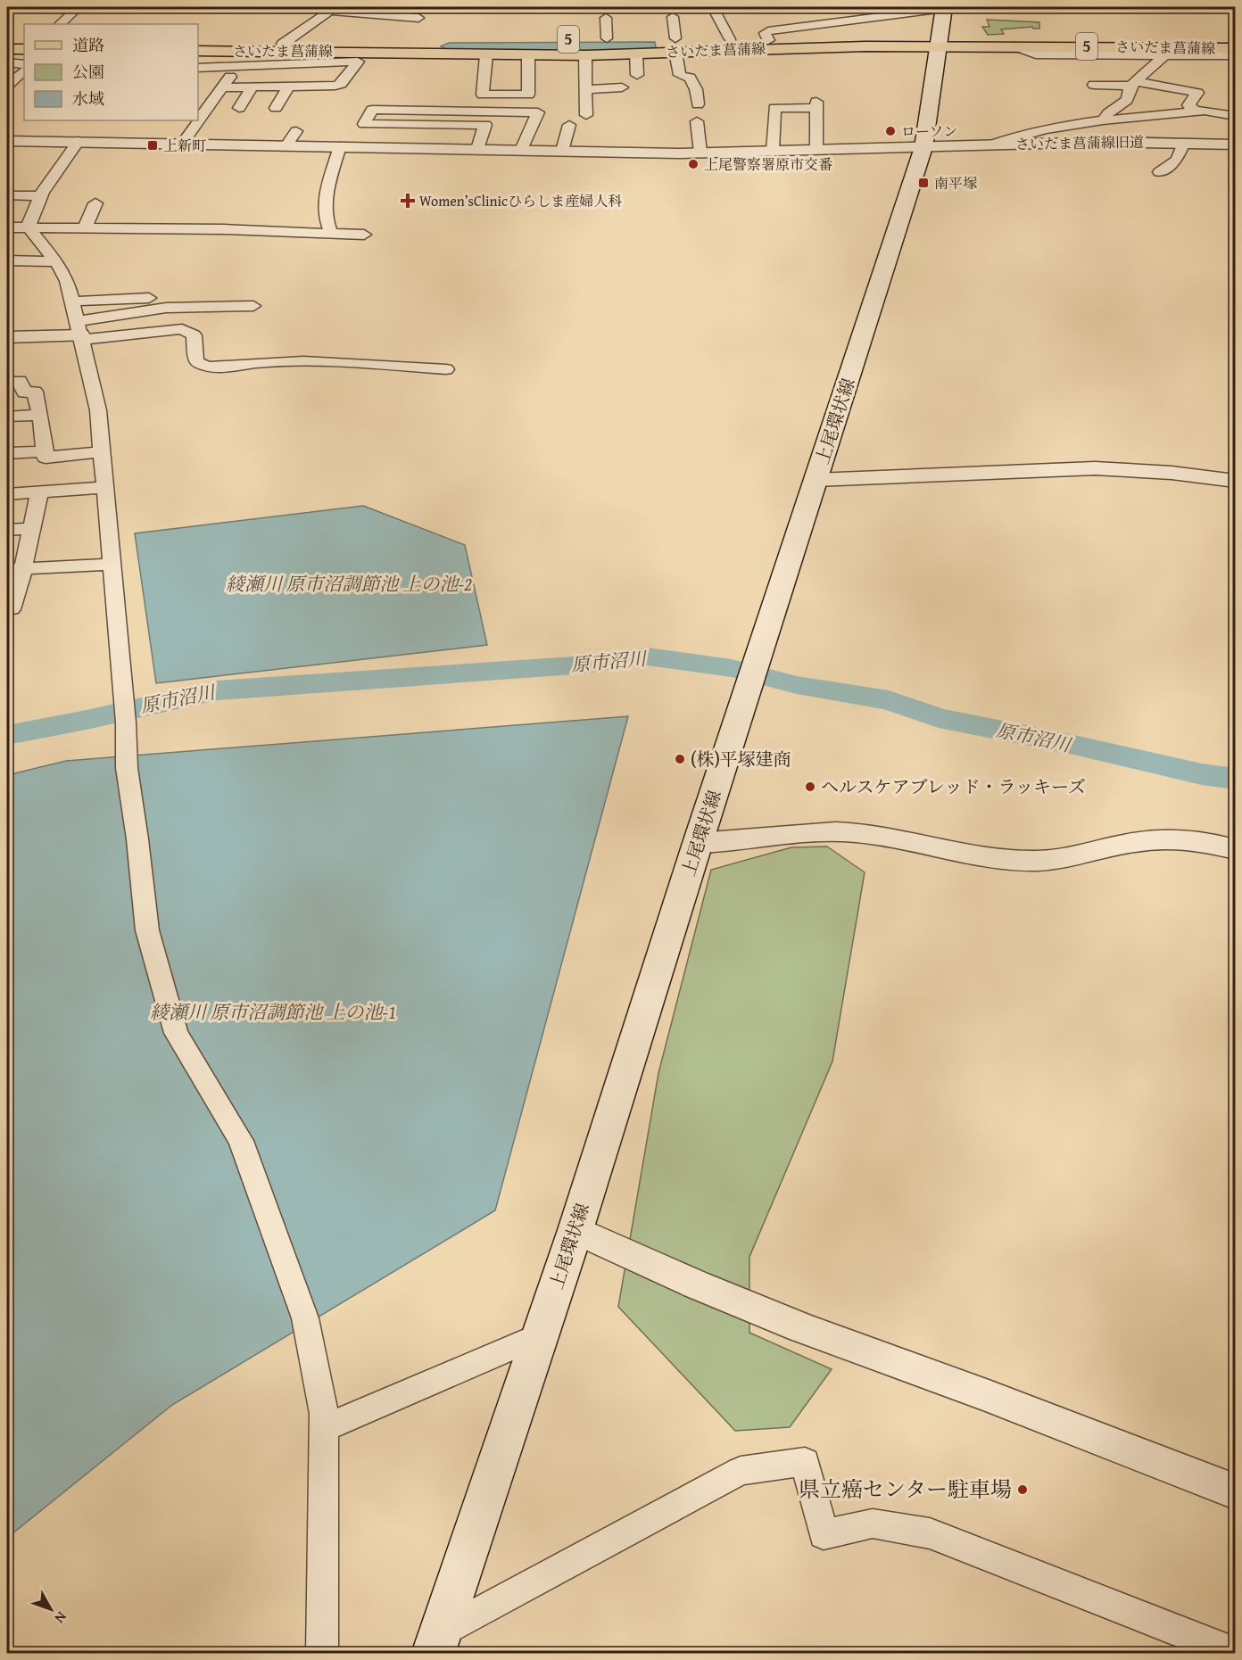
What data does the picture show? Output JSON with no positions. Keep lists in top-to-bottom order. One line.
{"streets":{"main road":["5","さいたま菖蒲線","上尾環状線"],"street":["さいたま菖蒲線旧道"]},"crossings":[["さいたま菖蒲線","上尾環状線"],["さいたま菖蒲線旧道","上尾環状線"]],"water":["綾瀬川 原市沼調節池 上の池-2","原市沼川","綾瀬川 原市沼調節池 上の池-1"],"places":{"other":["ローソン","上尾警察署原市交番","(株)平塚建商","ヘルスケアブレッド・ラッキーズ","県立癌センター駐車場"],"transit":["上新町","南平塚"],"health":["Women’sClinicひらしま産婦人科"]},"legend":["道路","公園","水域"],"north":"bottom right"}
